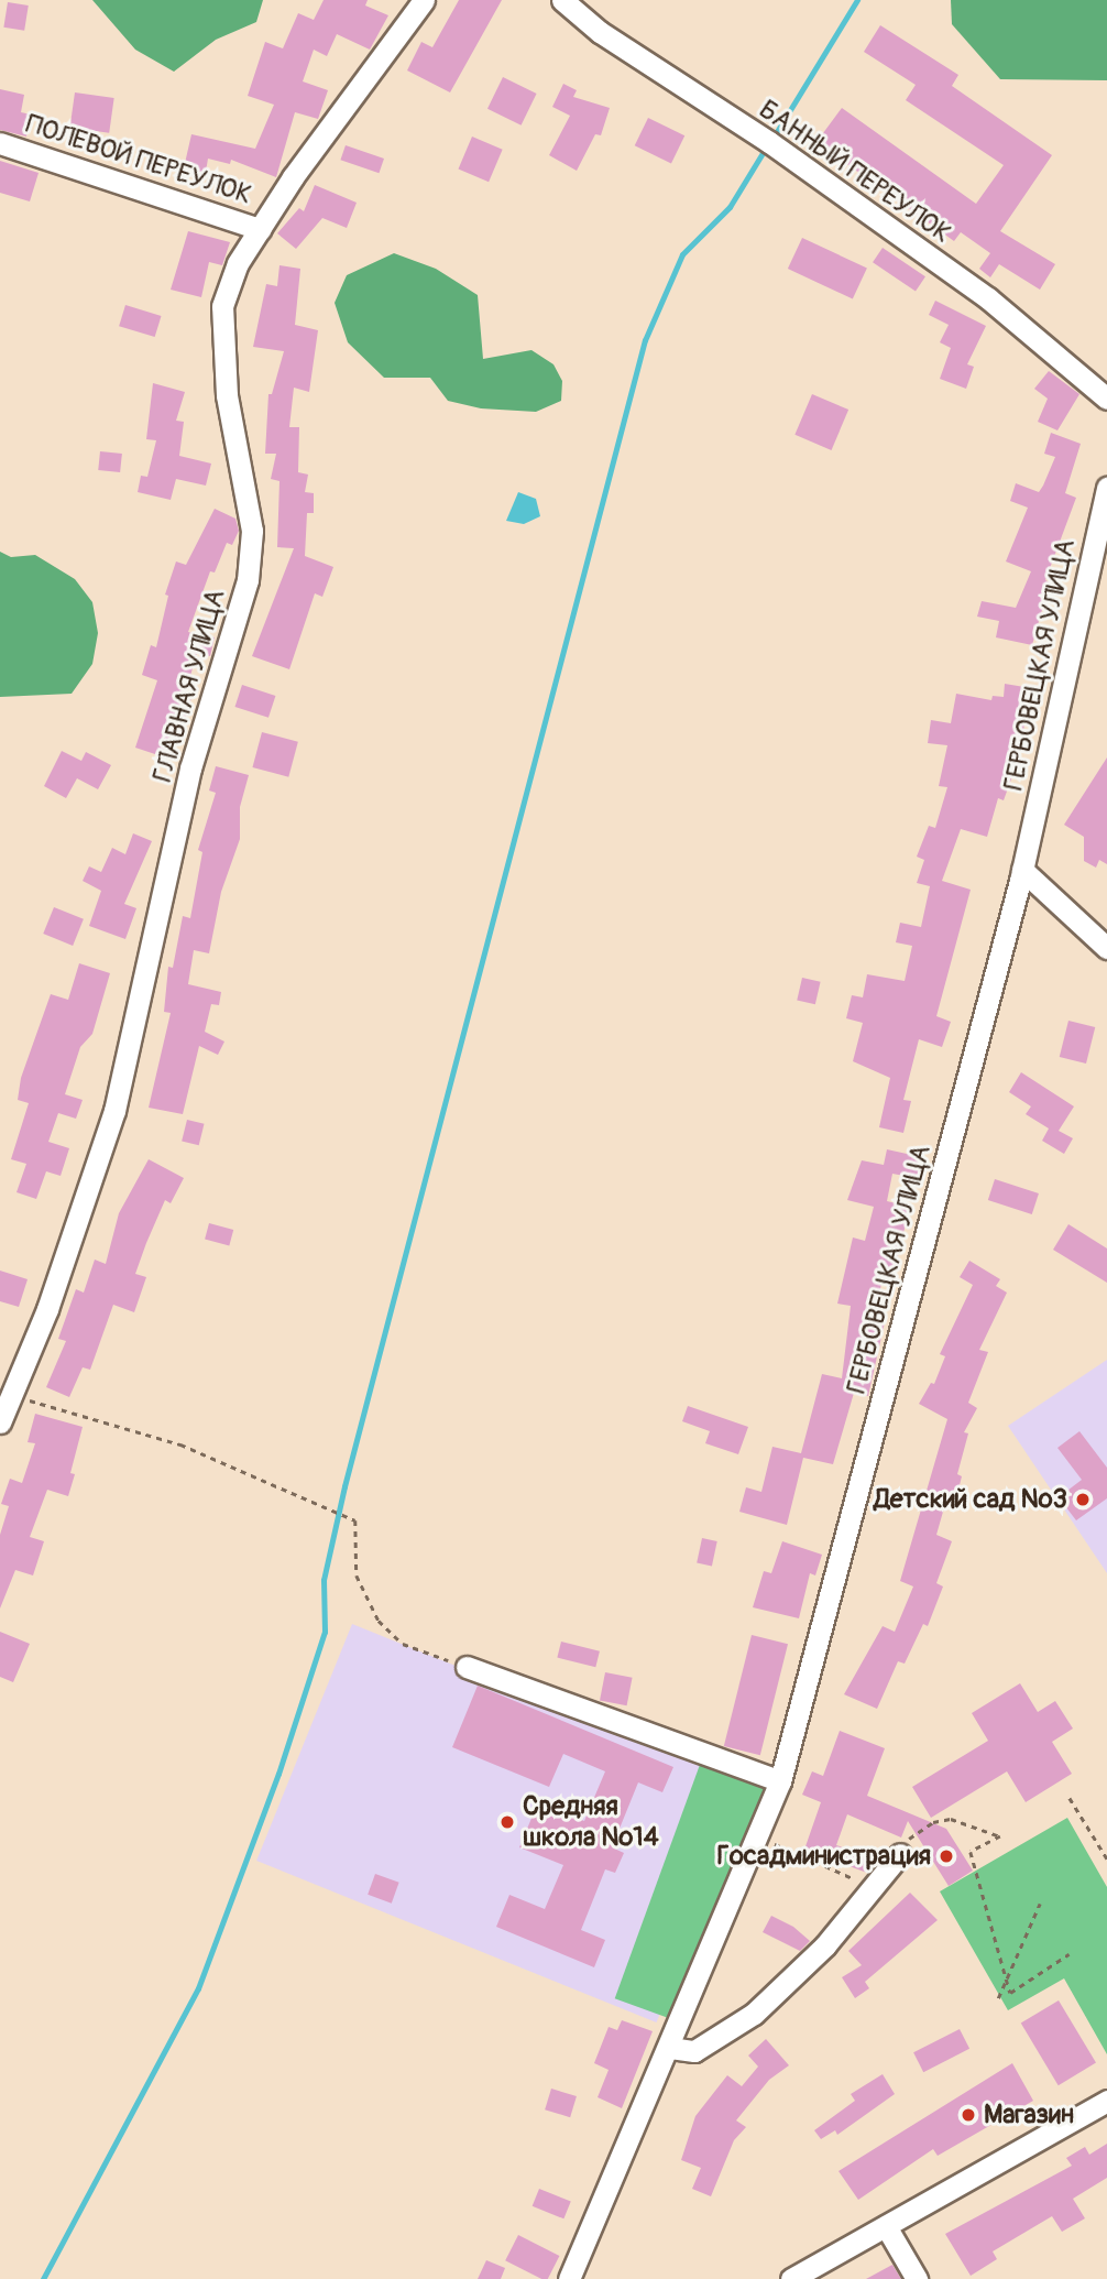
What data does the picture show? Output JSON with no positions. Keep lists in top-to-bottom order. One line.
{"streets":{"street":["ПОЛЕВОЙ ПЕРЕУЛОК","БАННЫЙ ПЕРЕУЛОК","ГЕРБОВЕЦКАЯ УЛИЦА","ГЛАВНАЯ УЛИЦА"]},"crossings":[["ПОЛЕВОЙ ПЕРЕУЛОК","ГЛАВНАЯ УЛИЦА"]],"places":["Детский сад №3","Средняя школа №14","Госадминистрация","Магазин"]}
